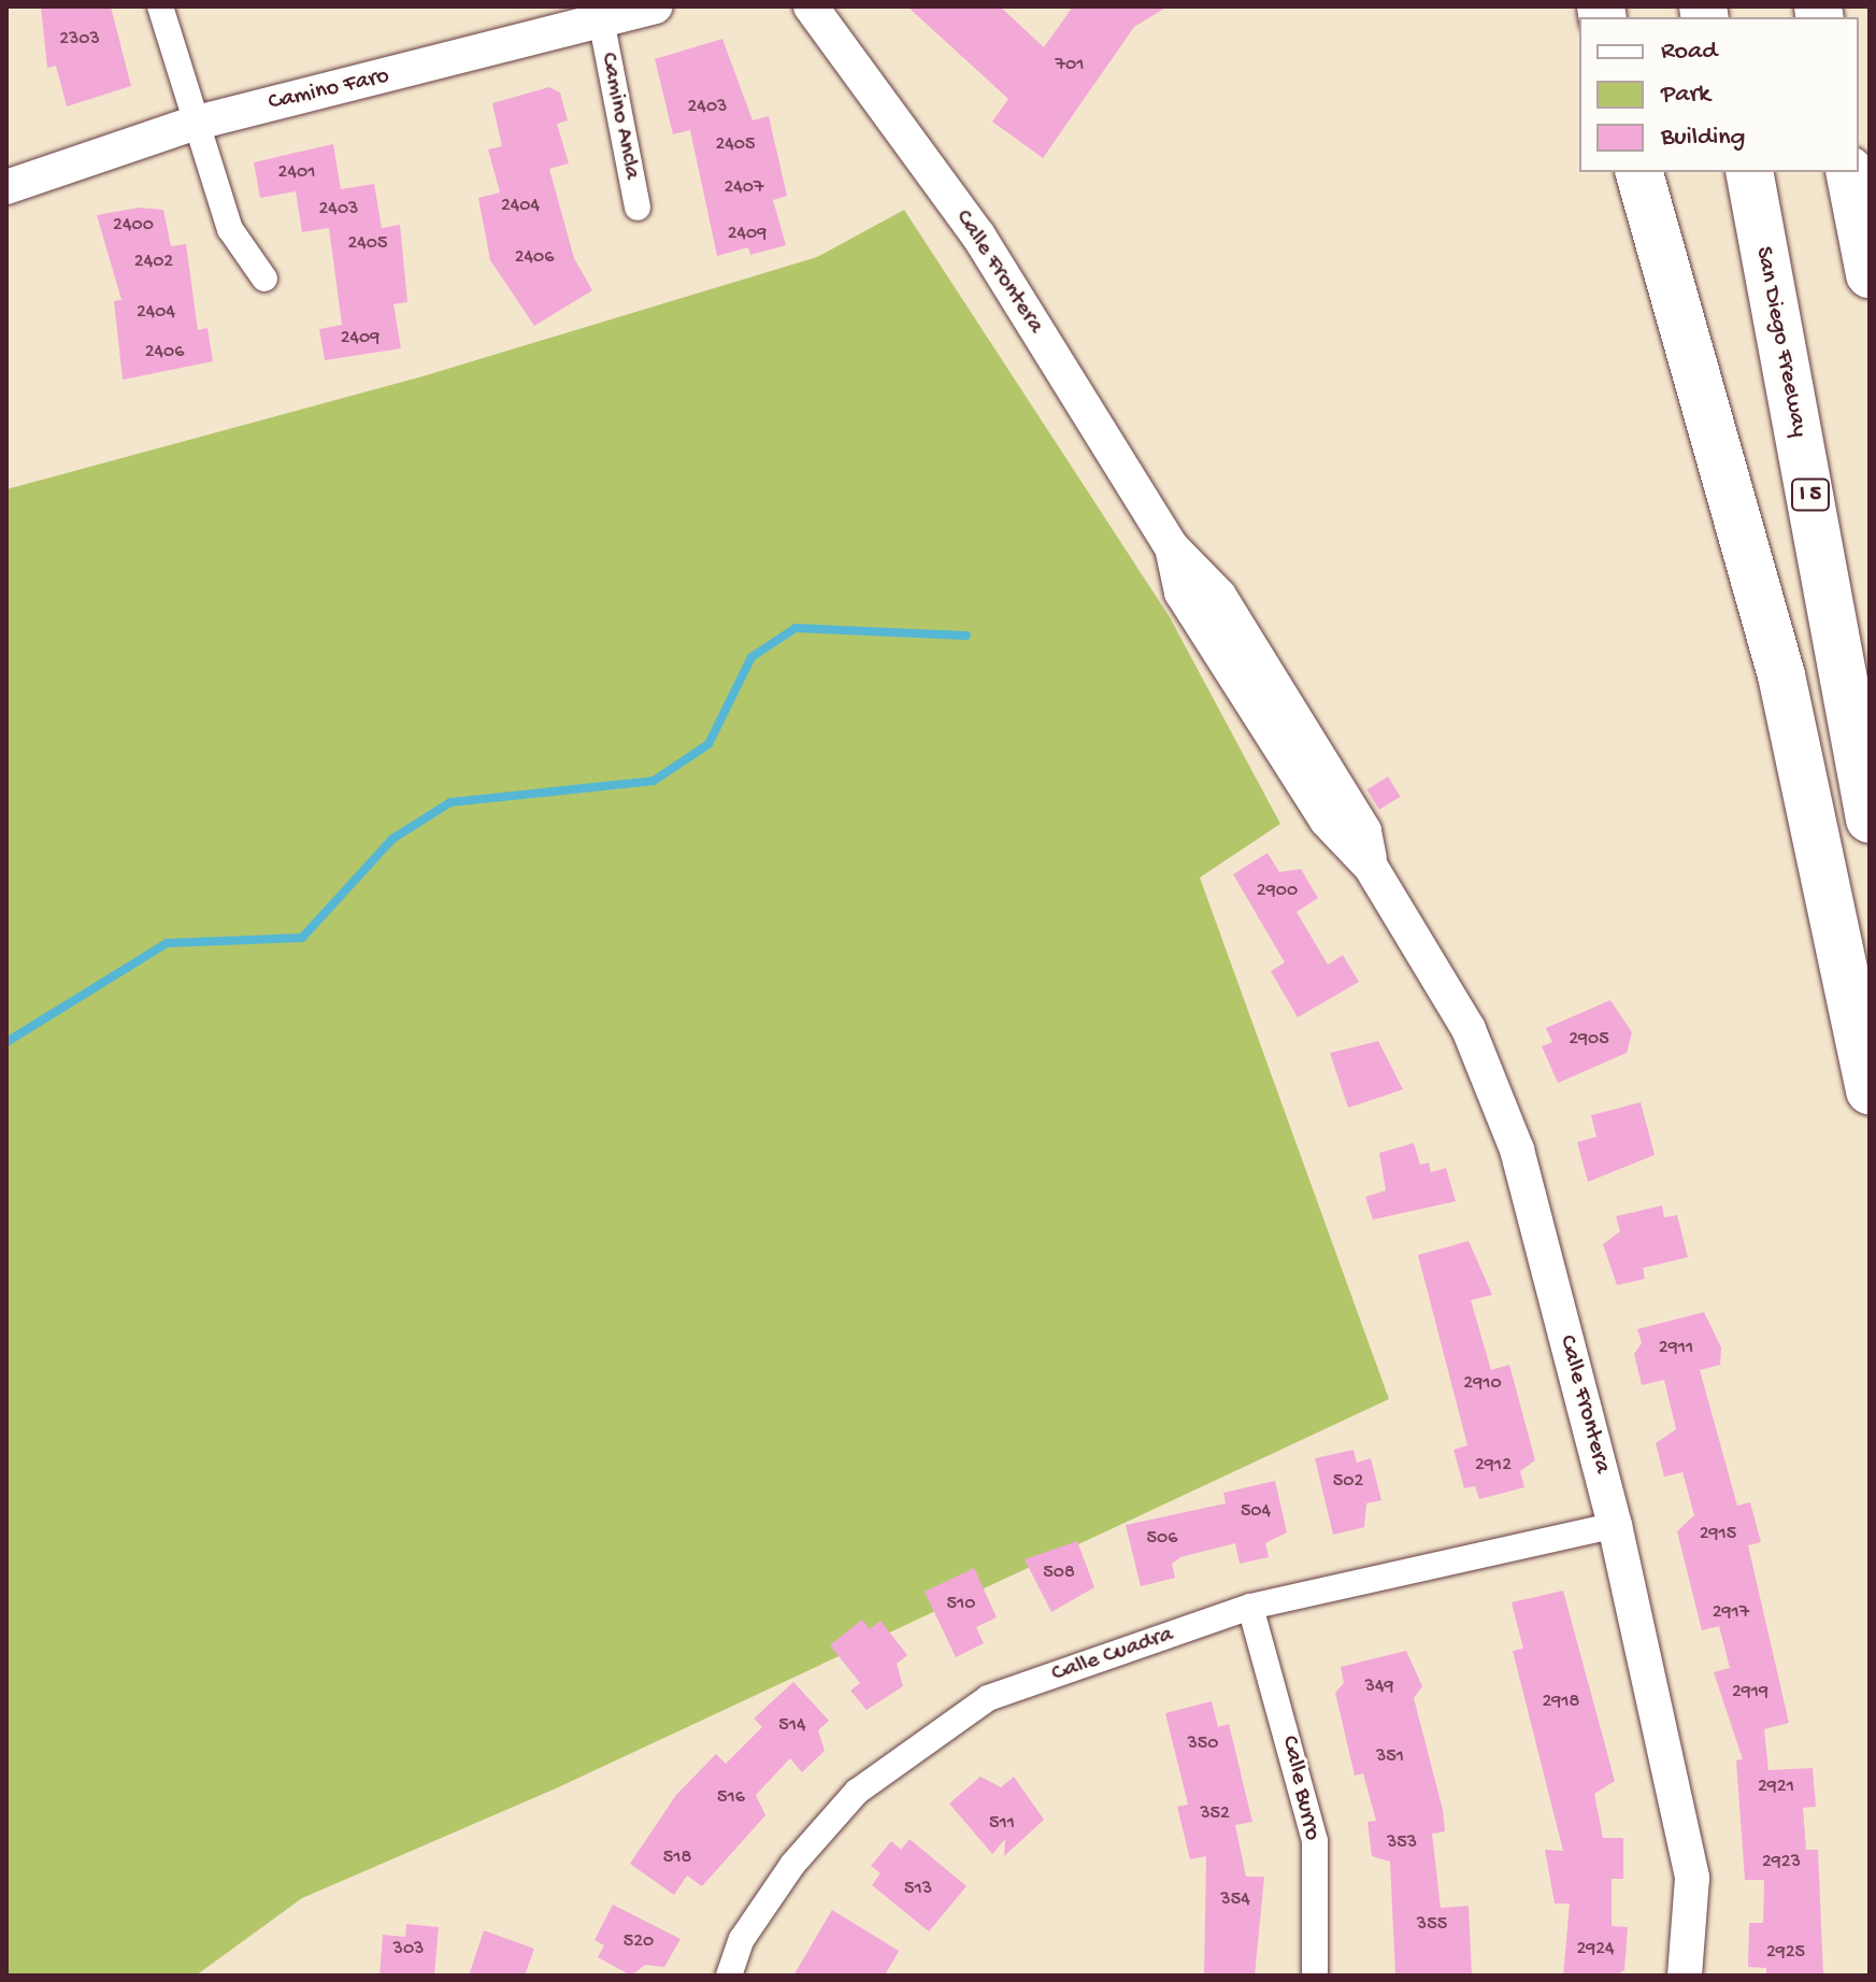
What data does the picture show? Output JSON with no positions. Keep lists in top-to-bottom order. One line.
{"streets":{"highway":["San Diego Freeway","I 5"],"street":["Camino Faro","Camino Ancla","Calle Frontera","Calle Cuadra","Calle Burro"]},"crossings":[["Camino Faro","Camino Ancla"],["Calle Frontera","Calle Cuadra"],["Calle Cuadra","Calle Burro"]],"house_numbers":["2303","701","2403","2405","2401","2407","2404","2403","2400","2409","2405","2406","2402","2404","2409","2406","2900","2905","2911","2910","2912","502","504","2915","506","508","510","2917","349","2919","2918","514","350","351","2921","516","352","511","353","518","2923","513","354","355","520","303","2924","2925"],"legend":["Road","Park","Building"]}
